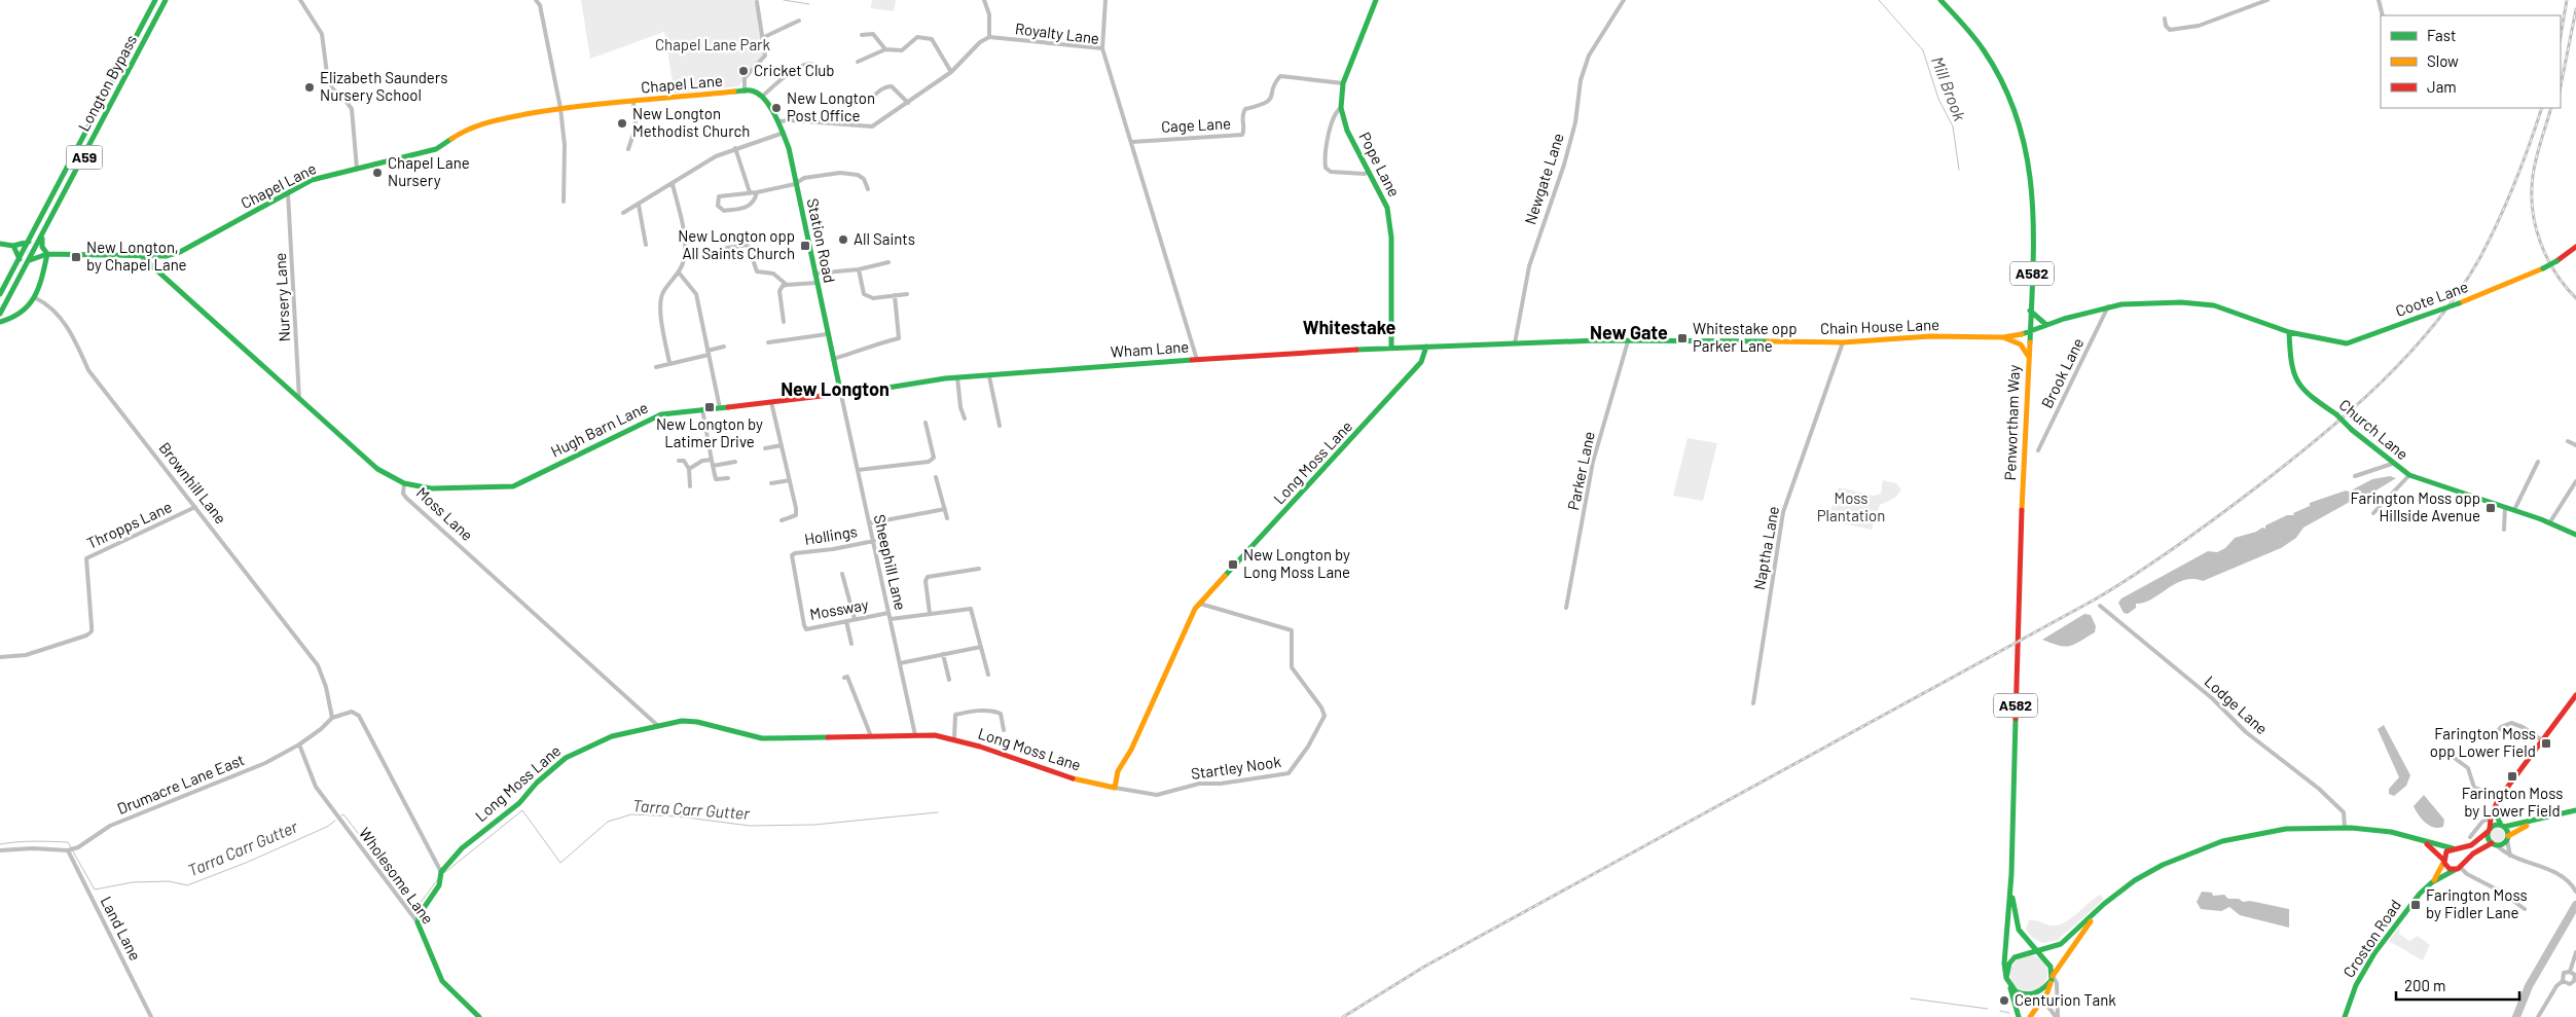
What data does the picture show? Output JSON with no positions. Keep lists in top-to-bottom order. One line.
{"streets":{"main road":["Longton Bypass","Chapel Lane","A59","Pope Lane","Station Road","A582","Coote Lane","Chain House Lane","Wham Lane","Penwortham Way","Hugh Barn Lane","Church Lane","Long Moss Lane","Moss Lane","Wholesome Lane","Croston Road"],"street":["Royalty Lane","Cage Lane","Newgate Lane","Nursery Lane","Brook Lane","Parker Lane","Brownhill Lane","Thropps Lane","Hollings","Naptha Lane","Sheephill Lane","Mossway","Lodge Lane","Startley Nook","Drumacre Lane East","Land Lane"]},"crossings":[["Royalty Lane","Cage Lane"],["Royalty Lane","Wham Lane"],["Chapel Lane","Station Road"],["Chapel Lane","Nursery Lane"],["Chapel Lane","Moss Lane"],["Cage Lane","Pope Lane"],["Pope Lane","Wham Lane"],["Newgate Lane","Chain House Lane"],["Station Road","Wham Lane"],["Station Road","Hugh Barn Lane"],["Station Road","Sheephill Lane"],["A582","Penwortham Way"],["Nursery Lane","Moss Lane"],["Coote Lane","Chain House Lane"],["Coote Lane","Church Lane"],["Chain House Lane","Wham Lane"],["Chain House Lane","Brook Lane"],["Chain House Lane","Penwortham Way"],["Chain House Lane","Church Lane"],["Chain House Lane","Parker Lane"],["Chain House Lane","Naptha Lane"],["Wham Lane","Hugh Barn Lane"],["Wham Lane","Long Moss Lane"],["Wham Lane","Sheephill Lane"],["Hugh Barn Lane","Moss Lane"],["Hugh Barn Lane","Sheephill Lane"],["Long Moss Lane","Moss Lane"],["Long Moss Lane","Sheephill Lane"],["Long Moss Lane","Startley Nook"],["Long Moss Lane","Wholesome Lane"],["Brownhill Lane","Thropps Lane"],["Brownhill Lane","Drumacre Lane East"],["Hollings","Sheephill Lane"],["Hollings","Mossway"],["Sheephill Lane","Mossway"],["Drumacre Lane East","Wholesome Lane"],["Drumacre Lane East","Land Lane"]],"districts":["Whitestake","New Gate","New Longton"],"water":["Mill Brook","Tarra Carr Gutter"],"parks":["Chapel Lane Park","Moss Plantation"],"places":{"other":["Cricket Club","Elizabeth Saunders Nursery School","New Longton Post Office","New Longton Methodist Church","Chapel Lane Nursery","All Saints","Centurion Tank"],"transit":["New Longton opp All Saints Church","New Longton, by Chapel Lane","Whitestake opp Parker Lane","New Longton by Latimer Drive","Farington Moss opp Hillside Avenue","New Longton by Long Moss Lane","Farington Moss opp Lower Field","Farington Moss by Lower Field","Farington Moss by Fidler Lane"]},"legend":["Fast","Slow","Jam"],"scale_bar":"200 m"}
